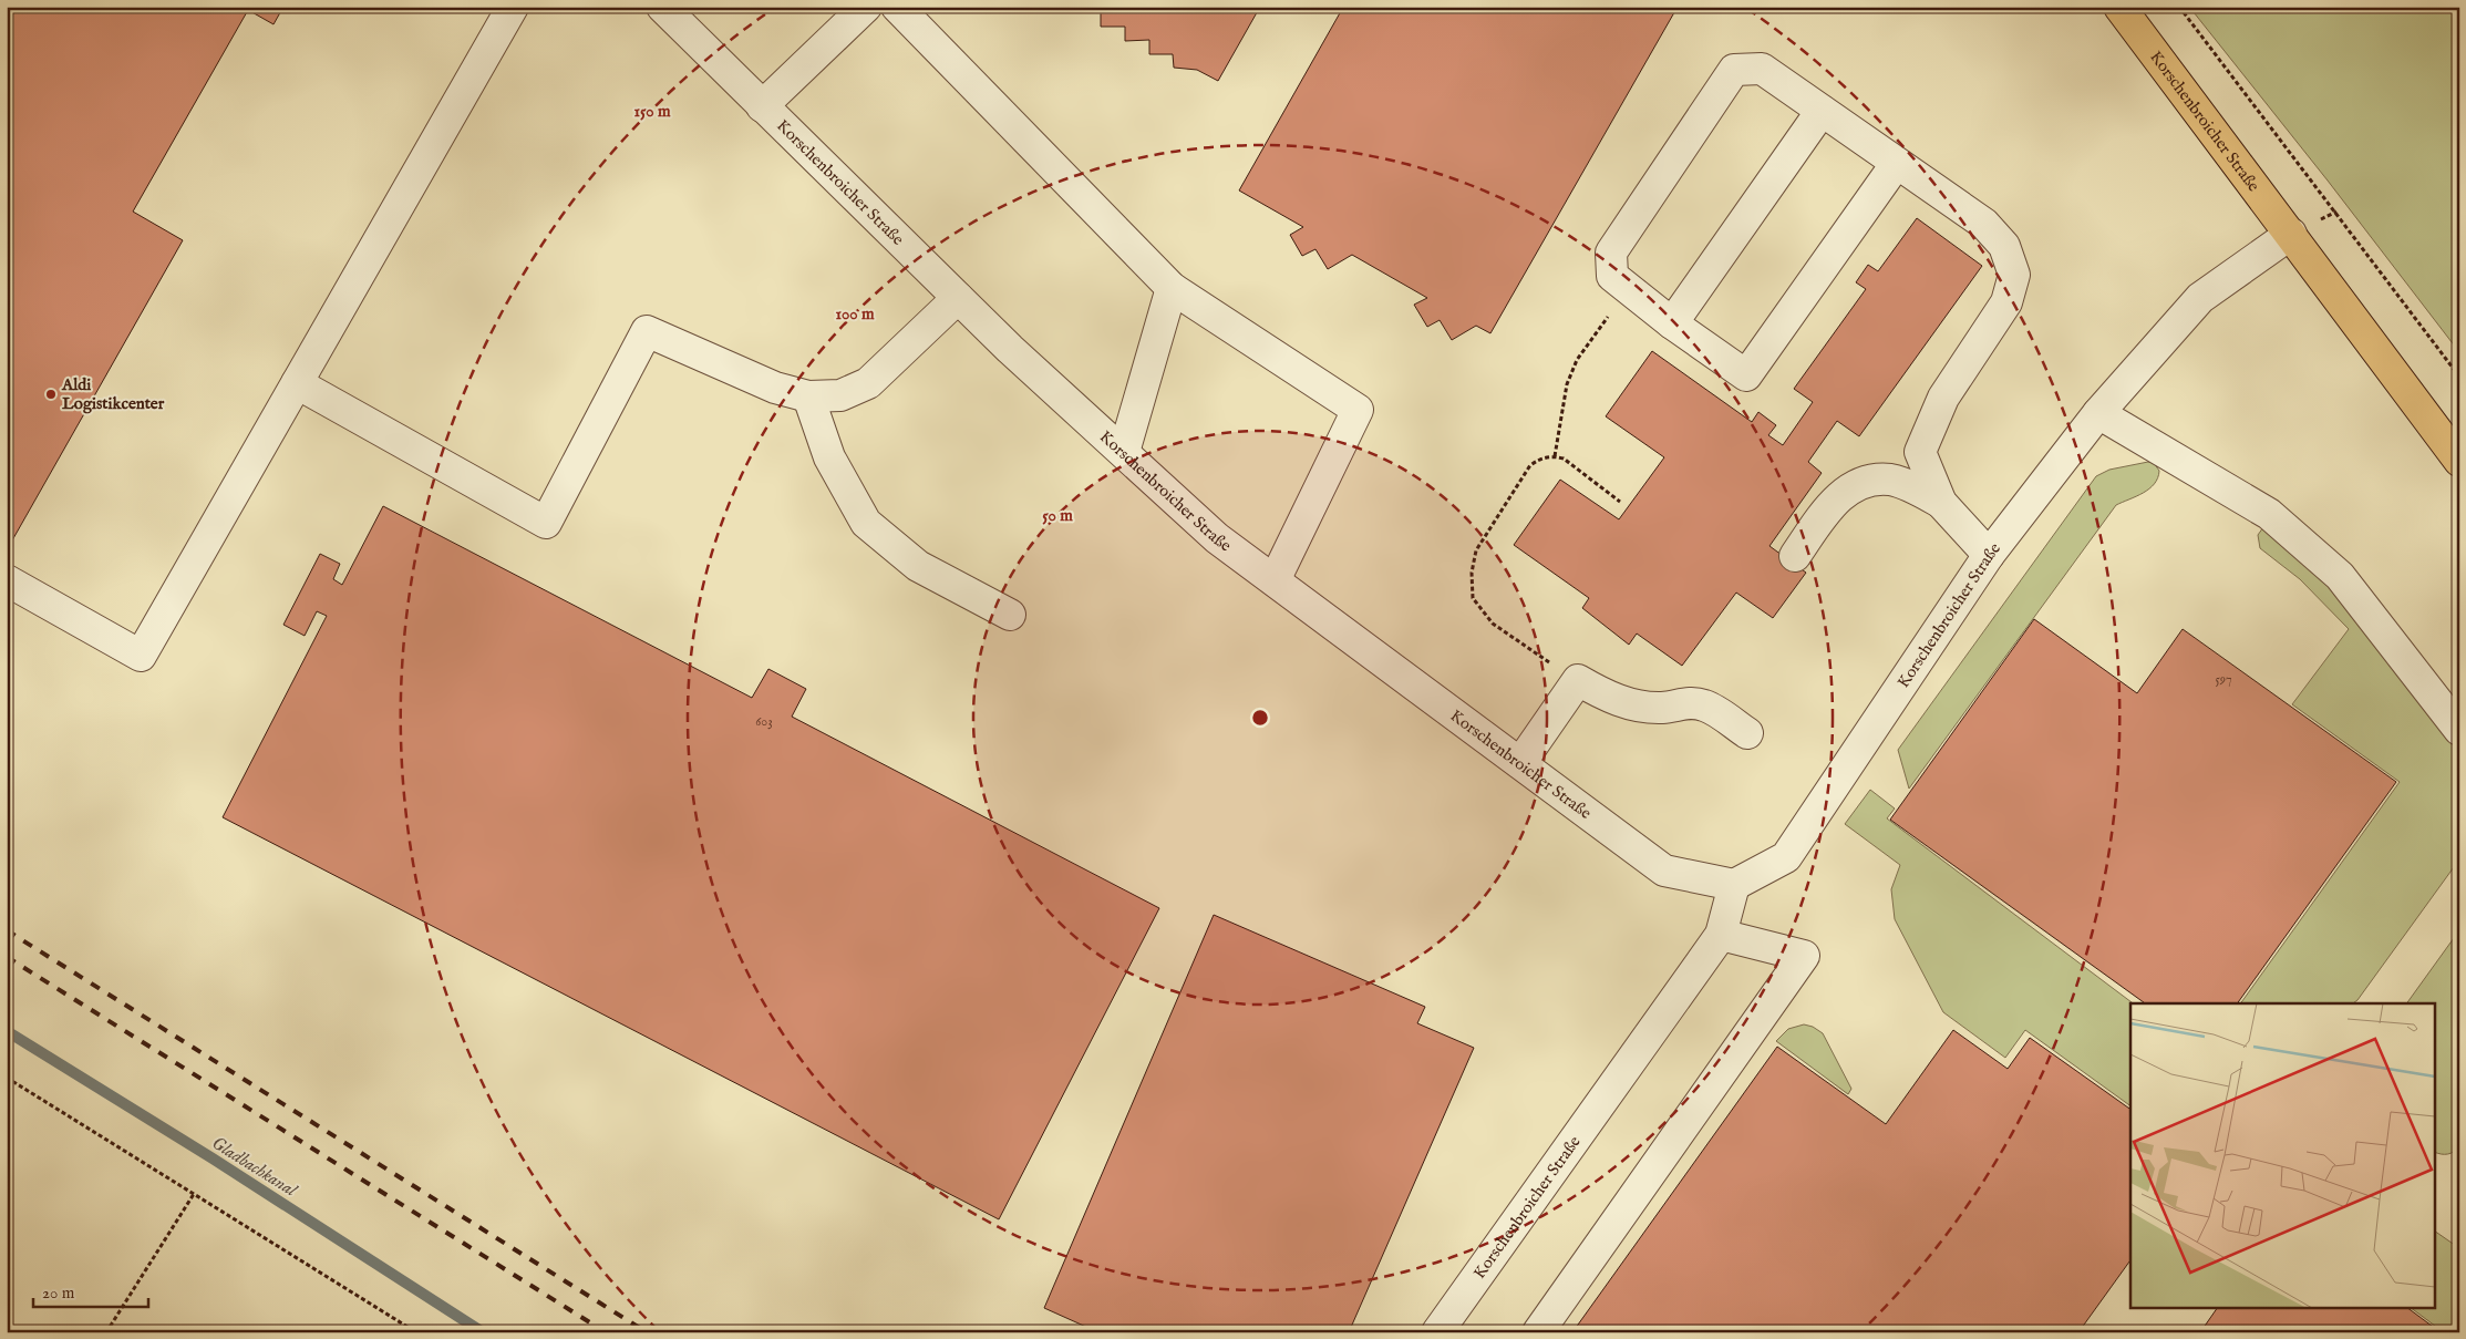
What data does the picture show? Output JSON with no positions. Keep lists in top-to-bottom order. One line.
{"streets":{"main road":["Korschenbroicher Straße"]},"water":["Gladbachkanal"],"places":["Aldi Logistikcenter"],"house_numbers":["597","603"],"scale_bar":"20 m","rings":["150 m","100 m","50 m"]}
